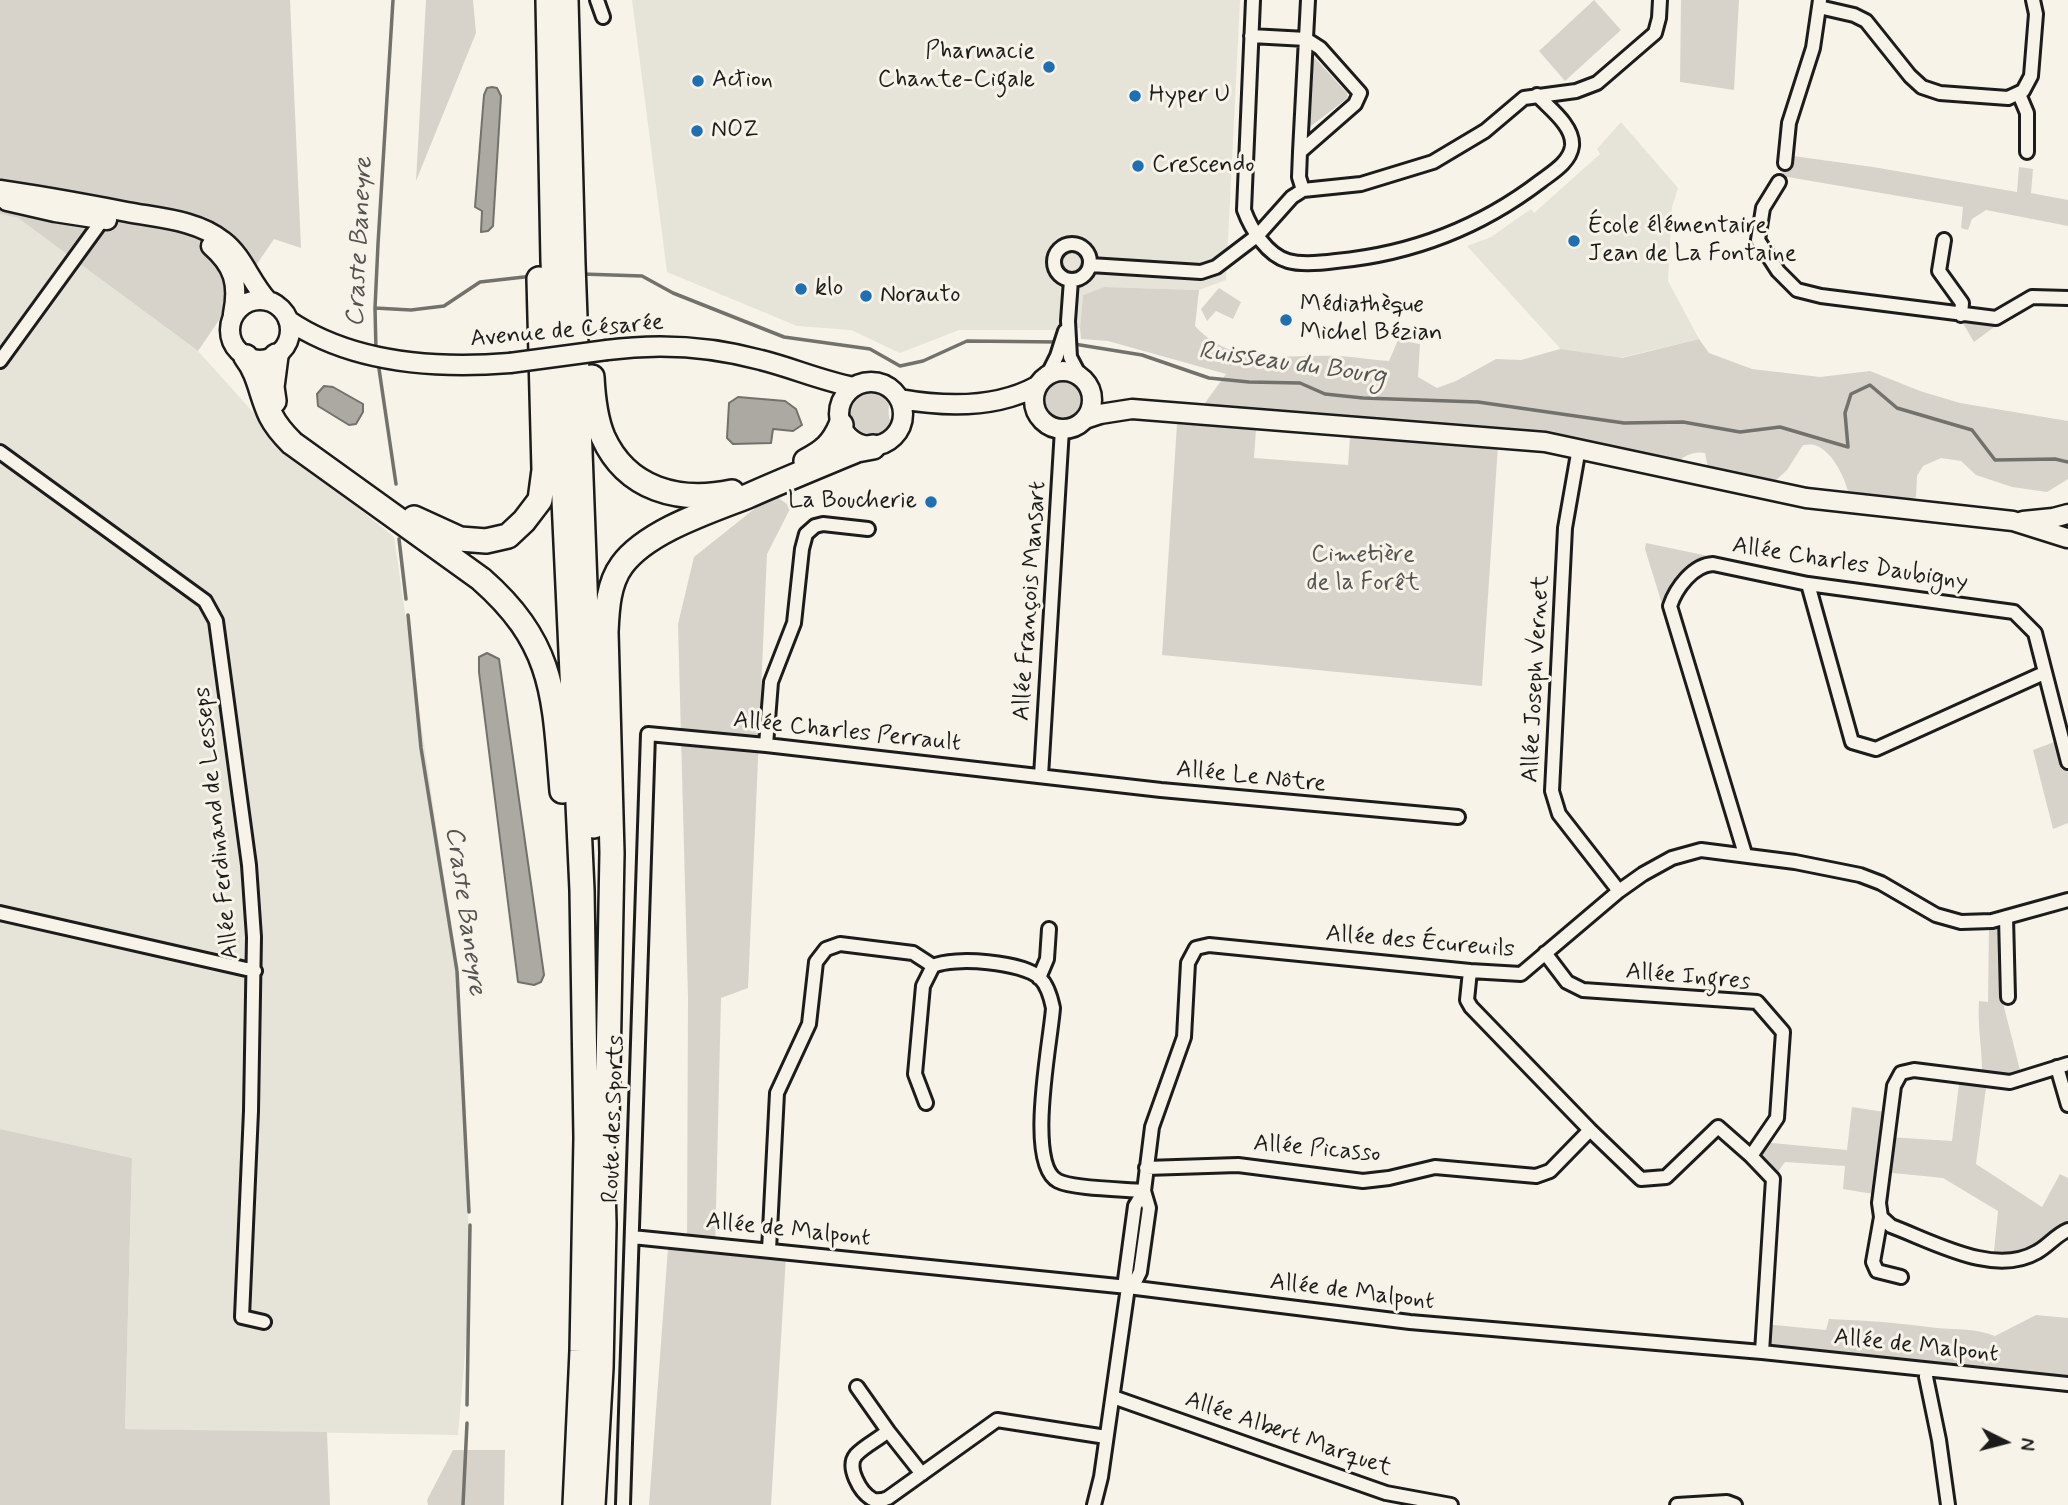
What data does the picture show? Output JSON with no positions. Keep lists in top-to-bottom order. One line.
{"streets":{"street":["Avenue de Césarée","Allée Charles Daubigny","Allée François Mansart","Allée Joseph Vernet","Allée Charles Perrault","Allée Le Nôtre","Allée Ferdinand de Lesseps","Allée des Écureuils","Allée Ingres","Route des Sports","Allée Picasso","Allée de Malpont","Allée Albert Marquet"]},"crossings":[["Allée Charles Daubigny","Allée des Écureuils"],["Allée François Mansart","Allée Charles Perrault"],["Allée François Mansart","Allée Le Nôtre"],["Allée Joseph Vernet","Allée des Écureuils"],["Allée Charles Perrault","Allée Le Nôtre"],["Allée Charles Perrault","Route des Sports"],["Allée des Écureuils","Allée Ingres"],["Allée des Écureuils","Allée Picasso"],["Allée des Écureuils","Allée de Malpont"],["Allée des Écureuils","Allée Albert Marquet"],["Route des Sports","Allée de Malpont"]],"water":["Craste Baneyre","Ruisseau du Bourg"],"parks":["Cimetière de la Forêt"],"places":["Pharmacie Chante-Cigale","Action","Hyper U","NOZ","Crescendo","École élémentaire Jean de La Fontaine","klo","Norauto","Médiathèque Michel Bézian","La Boucherie"],"north":"right"}
